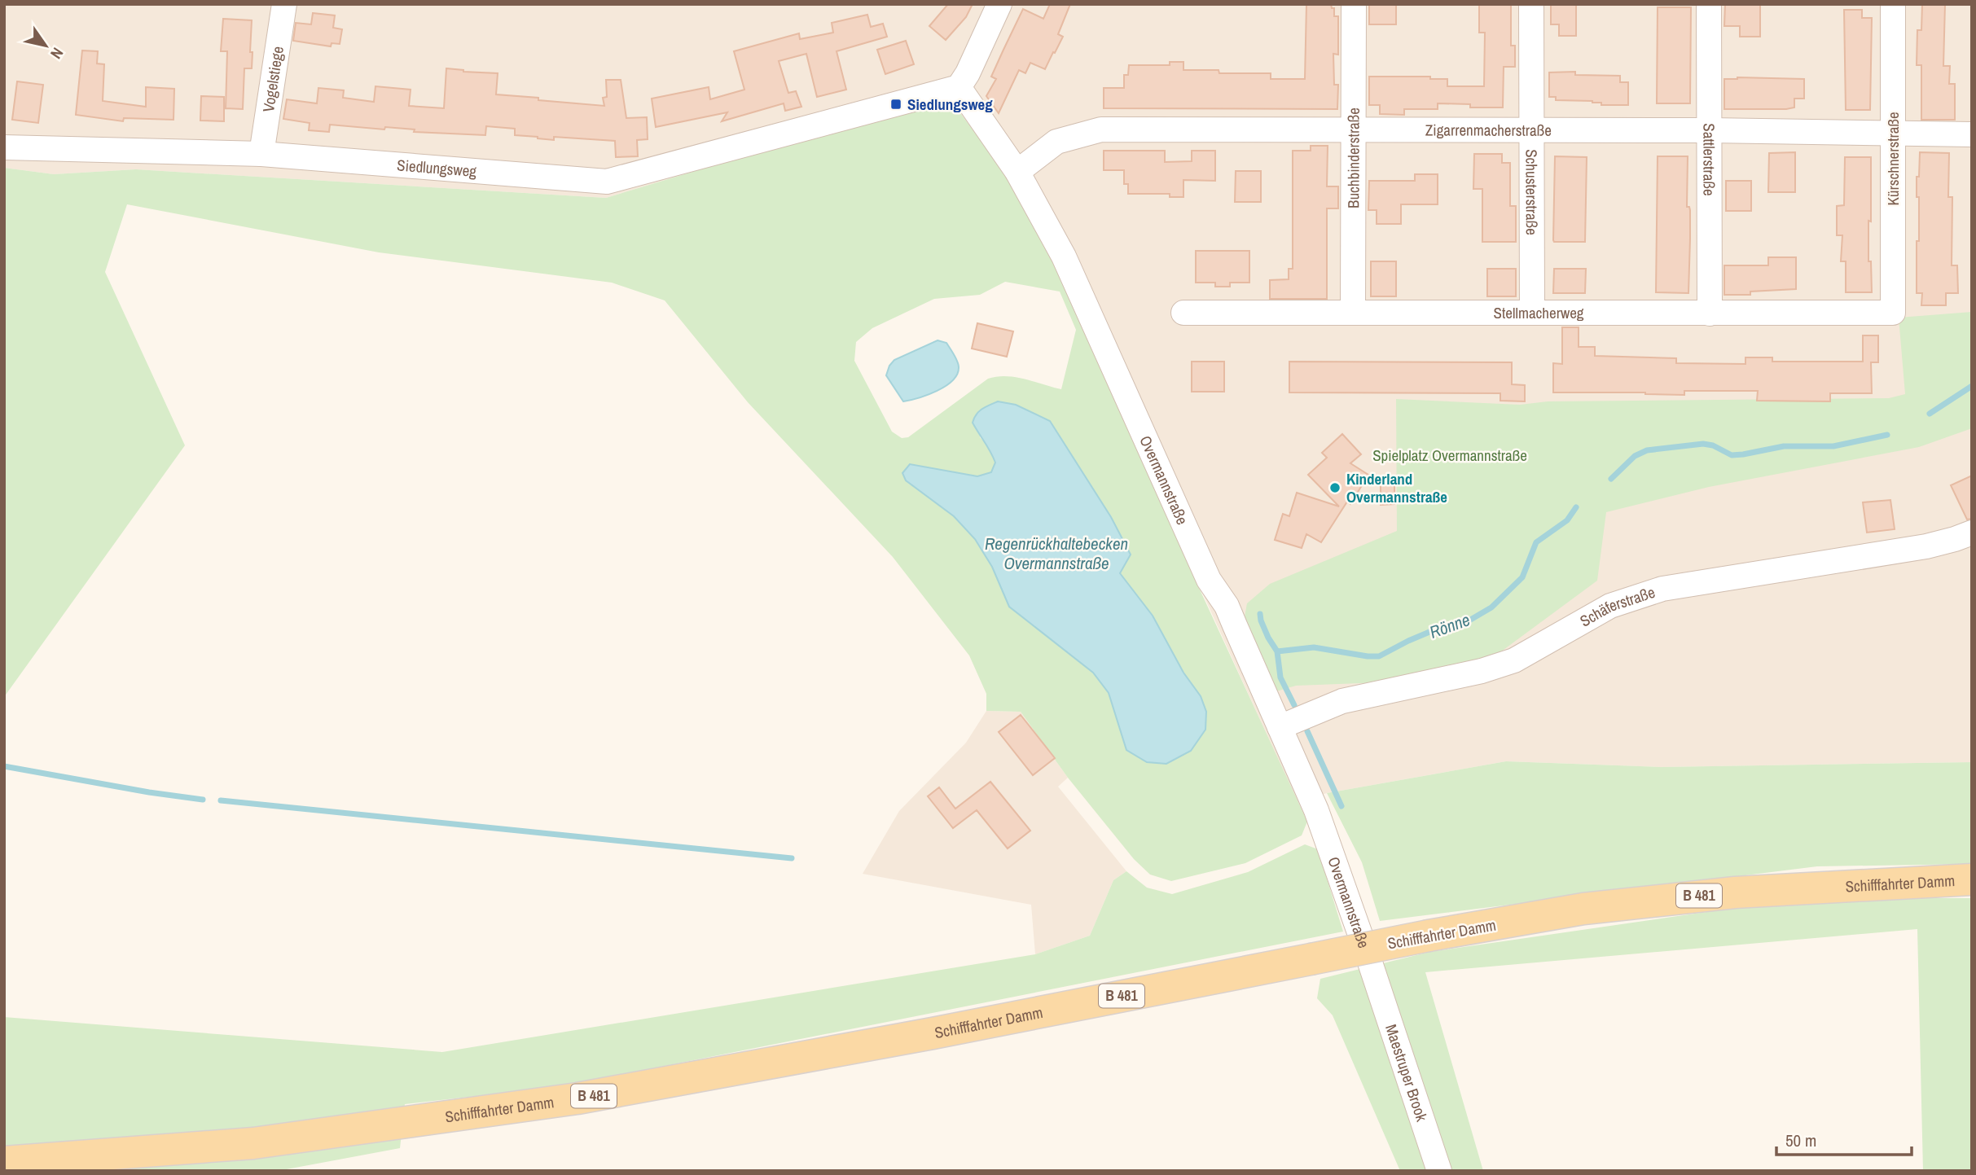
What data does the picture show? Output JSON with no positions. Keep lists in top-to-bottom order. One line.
{"streets":{"main road":["Schifffahrter Damm","B 481"],"street":["Vogelstiege","Zigarrenmacherstraße","Buchbinderstraße","Sattlerstraße","Kürschnerstraße","Siedlungsweg","Schusterstraße","Stellmacherweg","Overmannstraße","Schäferstraße","Maestruper Brook"]},"crossings":[["Vogelstiege","Siedlungsweg"],["Zigarrenmacherstraße","Buchbinderstraße"],["Zigarrenmacherstraße","Sattlerstraße"],["Zigarrenmacherstraße","Kürschnerstraße"],["Zigarrenmacherstraße","Schusterstraße"],["Zigarrenmacherstraße","Overmannstraße"],["Buchbinderstraße","Stellmacherweg"],["Sattlerstraße","Stellmacherweg"],["Kürschnerstraße","Stellmacherweg"],["Siedlungsweg","Overmannstraße"],["Schusterstraße","Stellmacherweg"],["Overmannstraße","Schäferstraße"],["Overmannstraße","Maestruper Brook"]],"water":["Regenrückhaltebecken Overmannstraße","Rönne"],"parks":["Spielplatz Overmannstraße"],"places":{"transit":["Siedlungsweg"],"other":["Kinderland Overmannstraße"]},"scale_bar":"50 m","north":"bottom right"}
